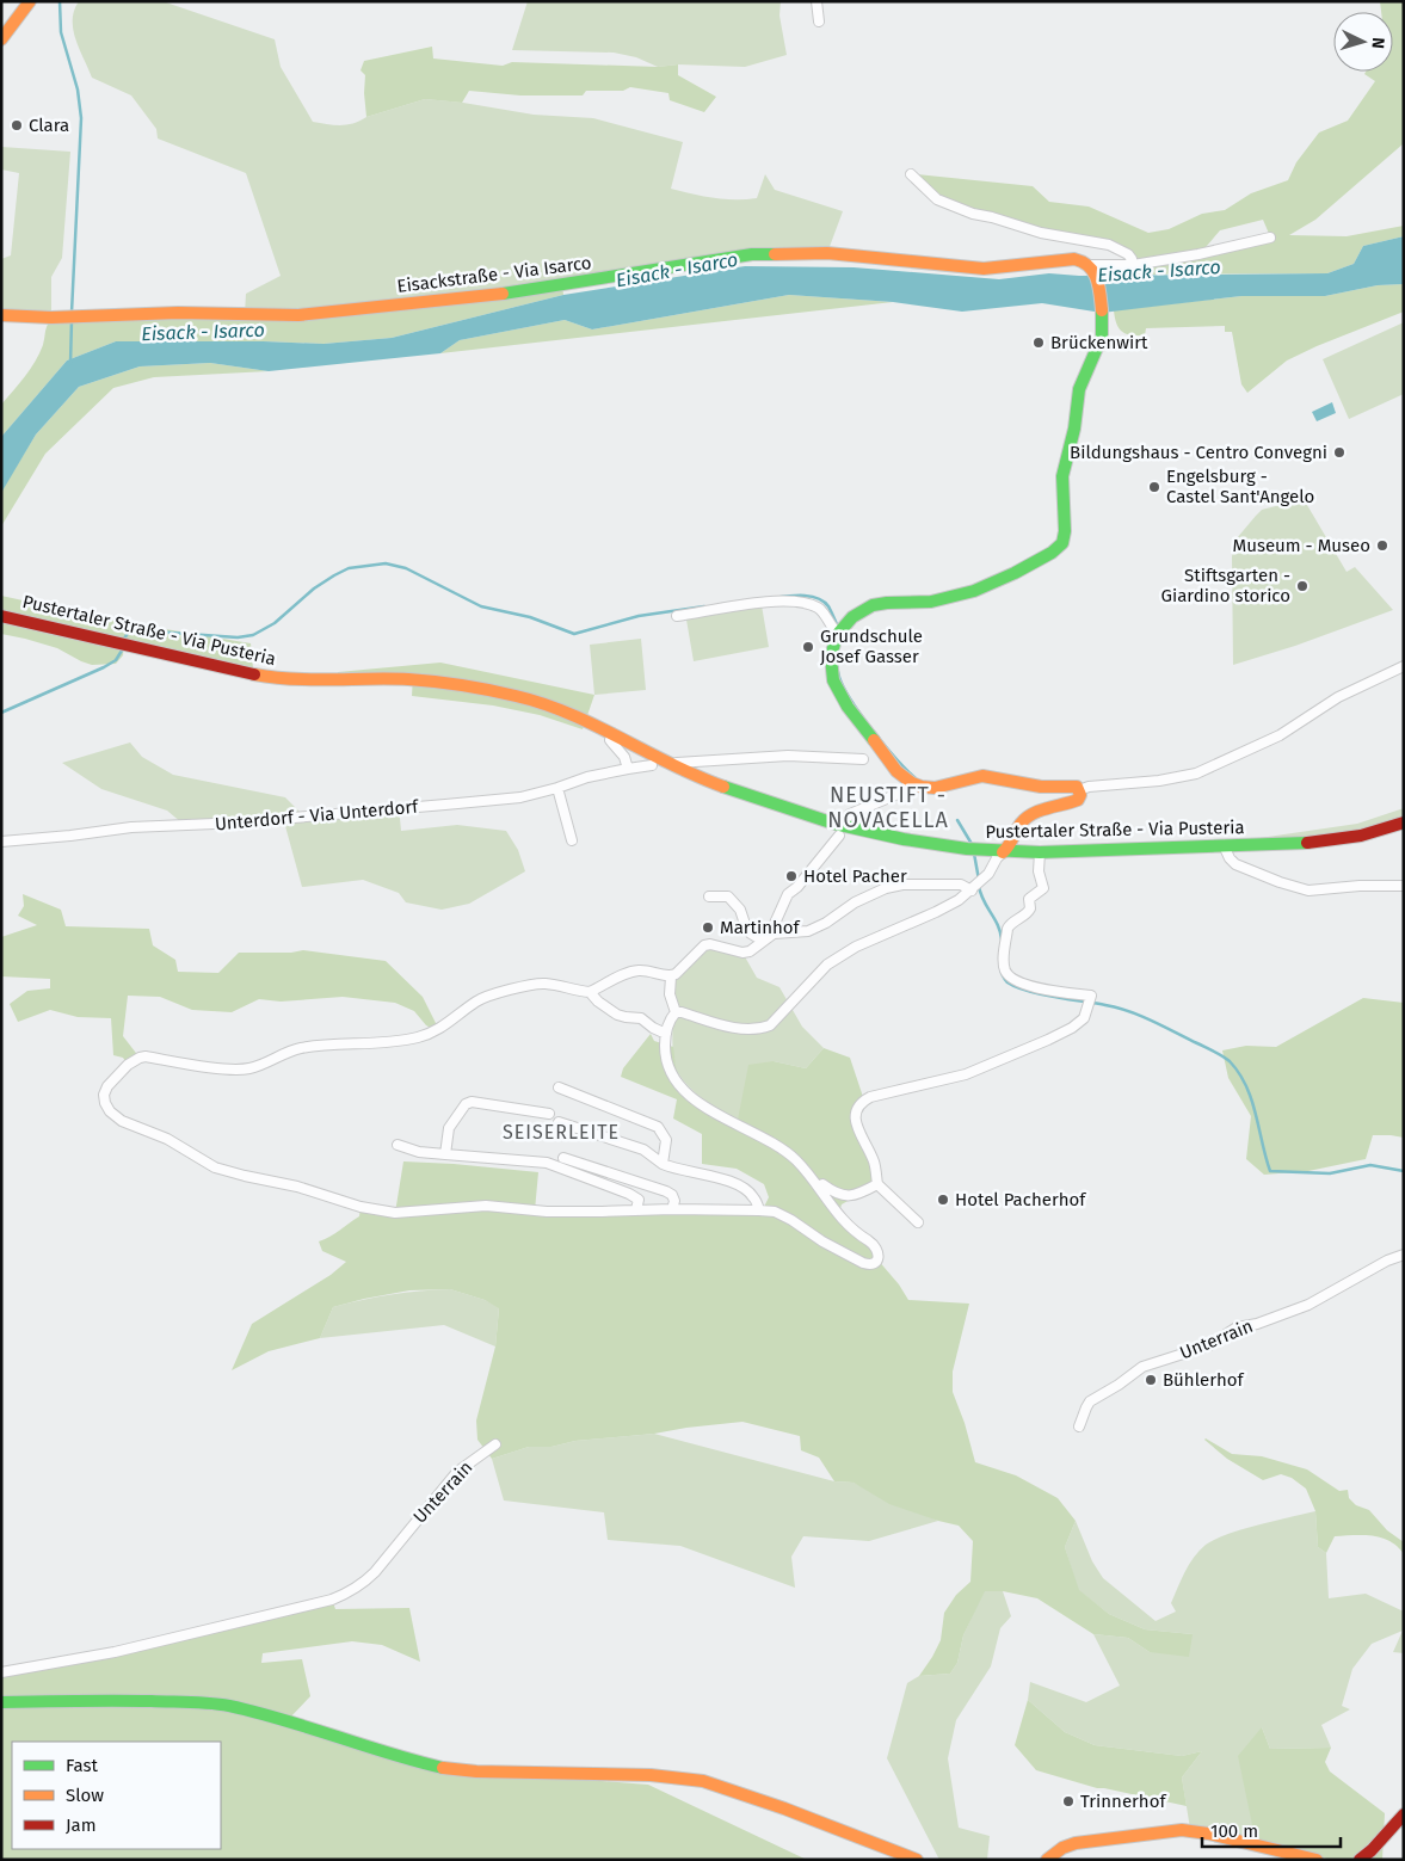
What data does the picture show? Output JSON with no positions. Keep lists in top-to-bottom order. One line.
{"streets":{"street":["Eisackstraße - Via Isarco","Pustertaler Straße - Via Pusteria","Unterdorf - Via Unterdorf","Unterrain"]},"districts":["NEUSTIFT - NOVACELLA","SEISERLEITE"],"water":["Eisack - Isarco"],"places":["Clara","Brückenwirt","Bildungshaus - Centro Convegni","Engelsburg - Castel Sant'Angelo","Museum - Museo","Stiftsgarten - Giardino storico","Grundschule Josef Gasser","Hotel Pacher","Martinhof","Hotel Pacherhof","Bühlerhof","Trinnerhof"],"legend":["Fast","Slow","Jam"],"scale_bar":"100 m","north":"right"}
